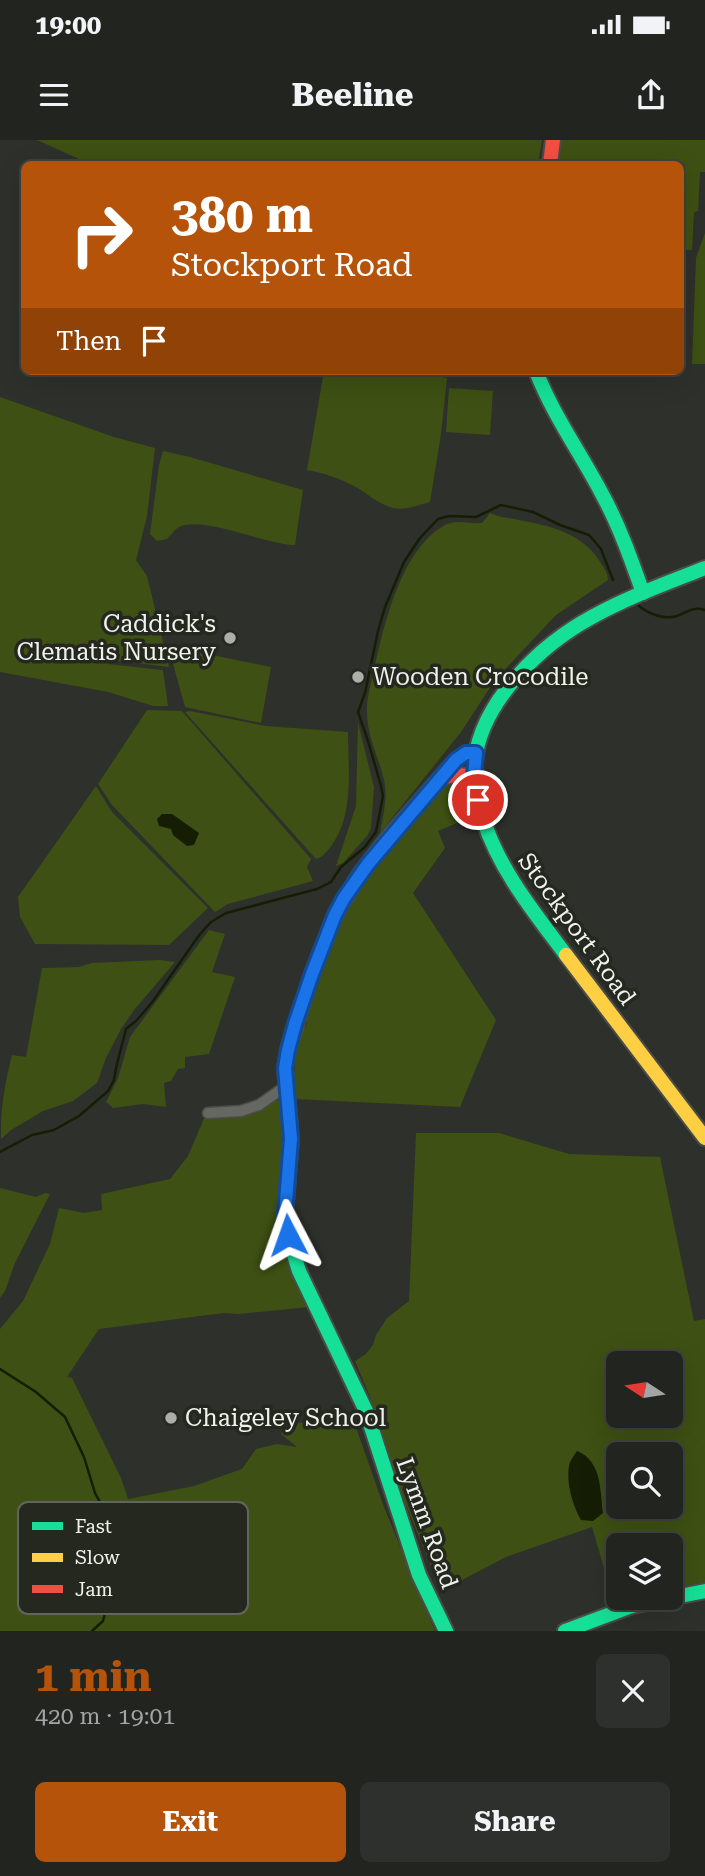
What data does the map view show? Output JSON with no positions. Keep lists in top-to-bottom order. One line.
{"streets":{"main road":["Stockport Road","Lymm Road"]},"crossings":[["Stockport Road","Lymm Road"]],"places":["Caddick's Clematis Nursery","Wooden Crocodile","Chaigeley School"],"legend":["Fast","Slow","Jam"],"north":"left","page":{"status":"19:00","header":"Beeline","turn":["380 m","Stockport Road"],"then":"Then","heading":["1 min","420 m · 19:01"],"buttons":["Exit","Share"]}}
